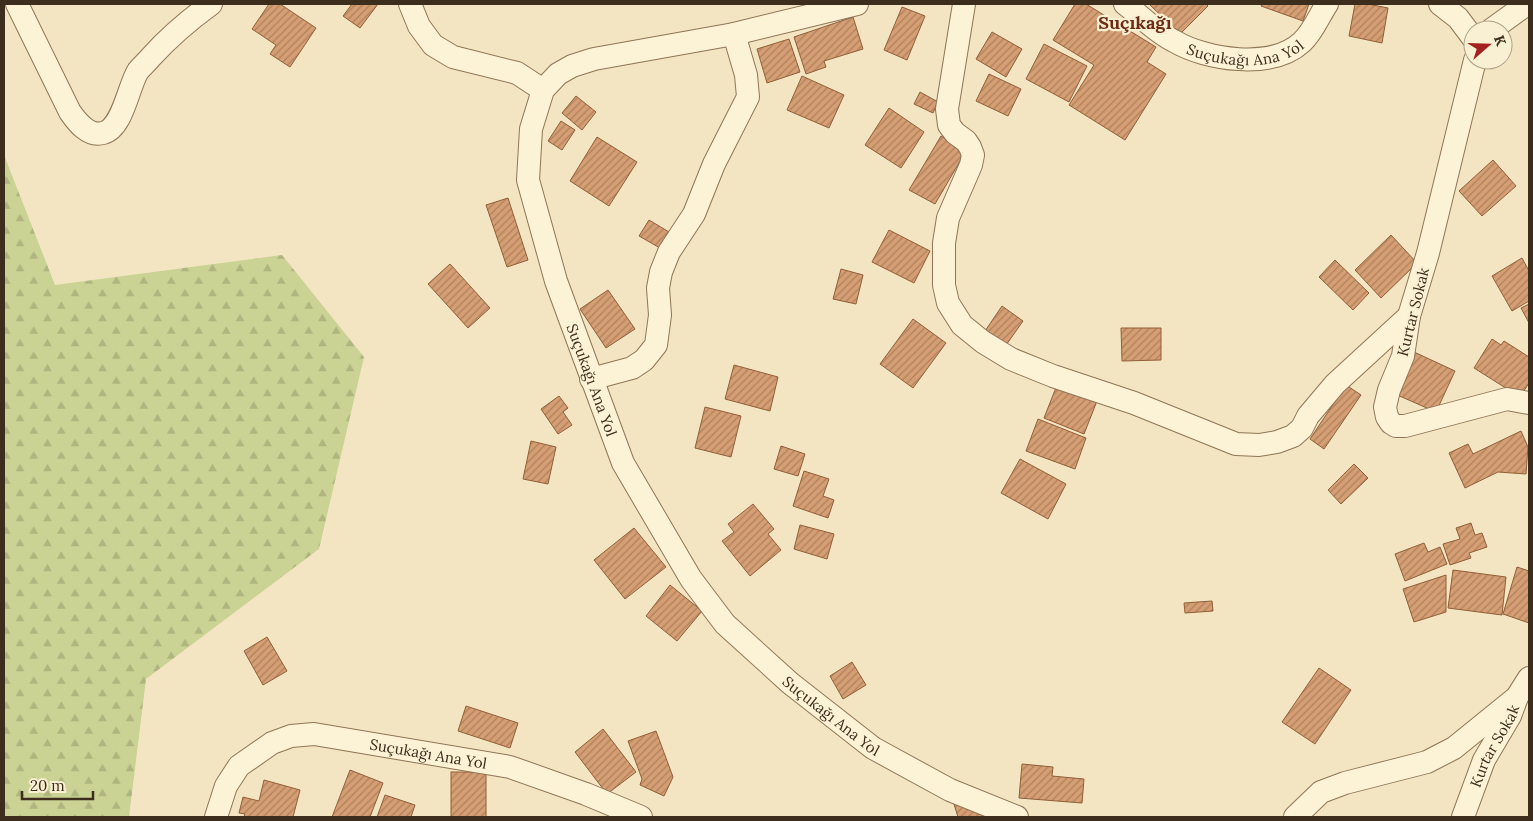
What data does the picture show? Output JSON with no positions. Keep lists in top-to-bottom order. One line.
{"streets":{"street":["Suçukağı Ana Yol","Kurtar Sokak"]},"districts":["Suçıkağı"],"scale_bar":"20 m","north":"right"}
